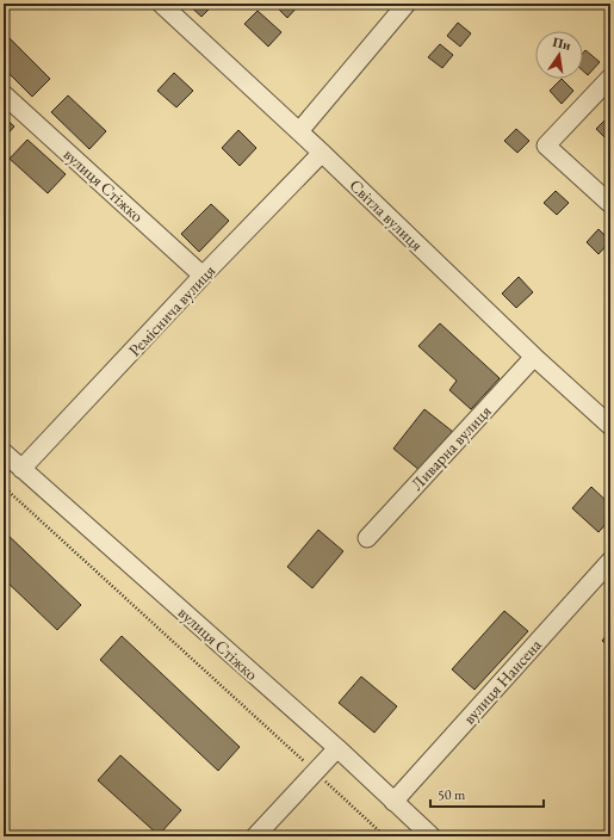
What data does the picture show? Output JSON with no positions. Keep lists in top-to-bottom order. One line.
{"streets":{"street":["вулиця Стіжко","Світла вулиця","Реміснича вулиця","Ливарна вулиця","вулиця Нансена"]},"crossings":[["вулиця Стіжко","Реміснича вулиця"],["вулиця Стіжко","вулиця Нансена"],["Світла вулиця","Реміснича вулиця"],["Світла вулиця","Ливарна вулиця"]],"scale_bar":"50 m","north":"top"}
